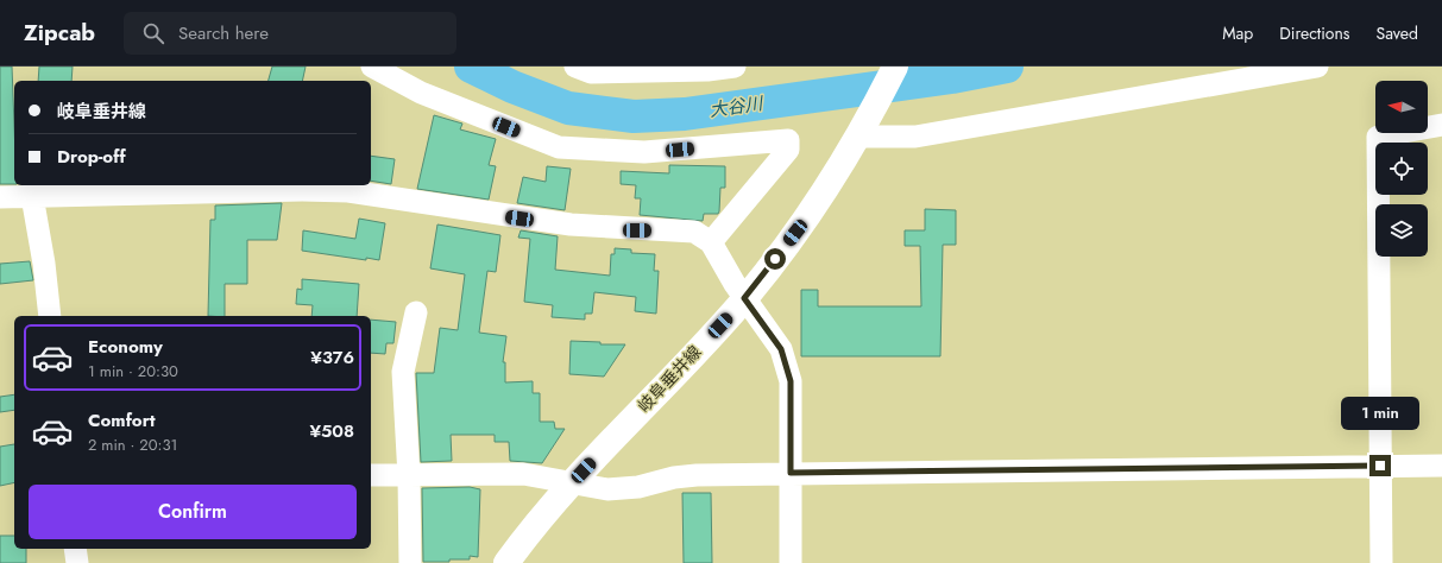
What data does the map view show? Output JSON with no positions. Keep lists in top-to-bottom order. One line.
{"streets":{"main road":["岐阜垂井線"]},"water":["大谷川"],"north":"left","page":{"header":"Zipcab","search":"Search here","nav":["Map","Directions","Saved"],"banner":["岐阜垂井線","Drop-off"],"list":[{"name":"Economy","note":"1 min · 20:30","value":"¥376"},{"name":"Comfort","note":"2 min · 20:31","value":"¥508"}],"bubble":"1 min","buttons":"Confirm"}}
